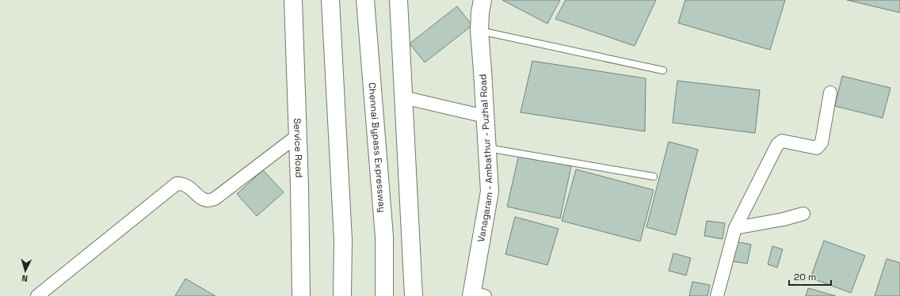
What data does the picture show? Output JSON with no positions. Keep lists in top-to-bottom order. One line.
{"streets":{"main road":["Service Road","Chennai Bypass Expressway","Vanagaram - Ambathur - Puzhal Road"]},"scale_bar":"20 m","north":"bottom"}
